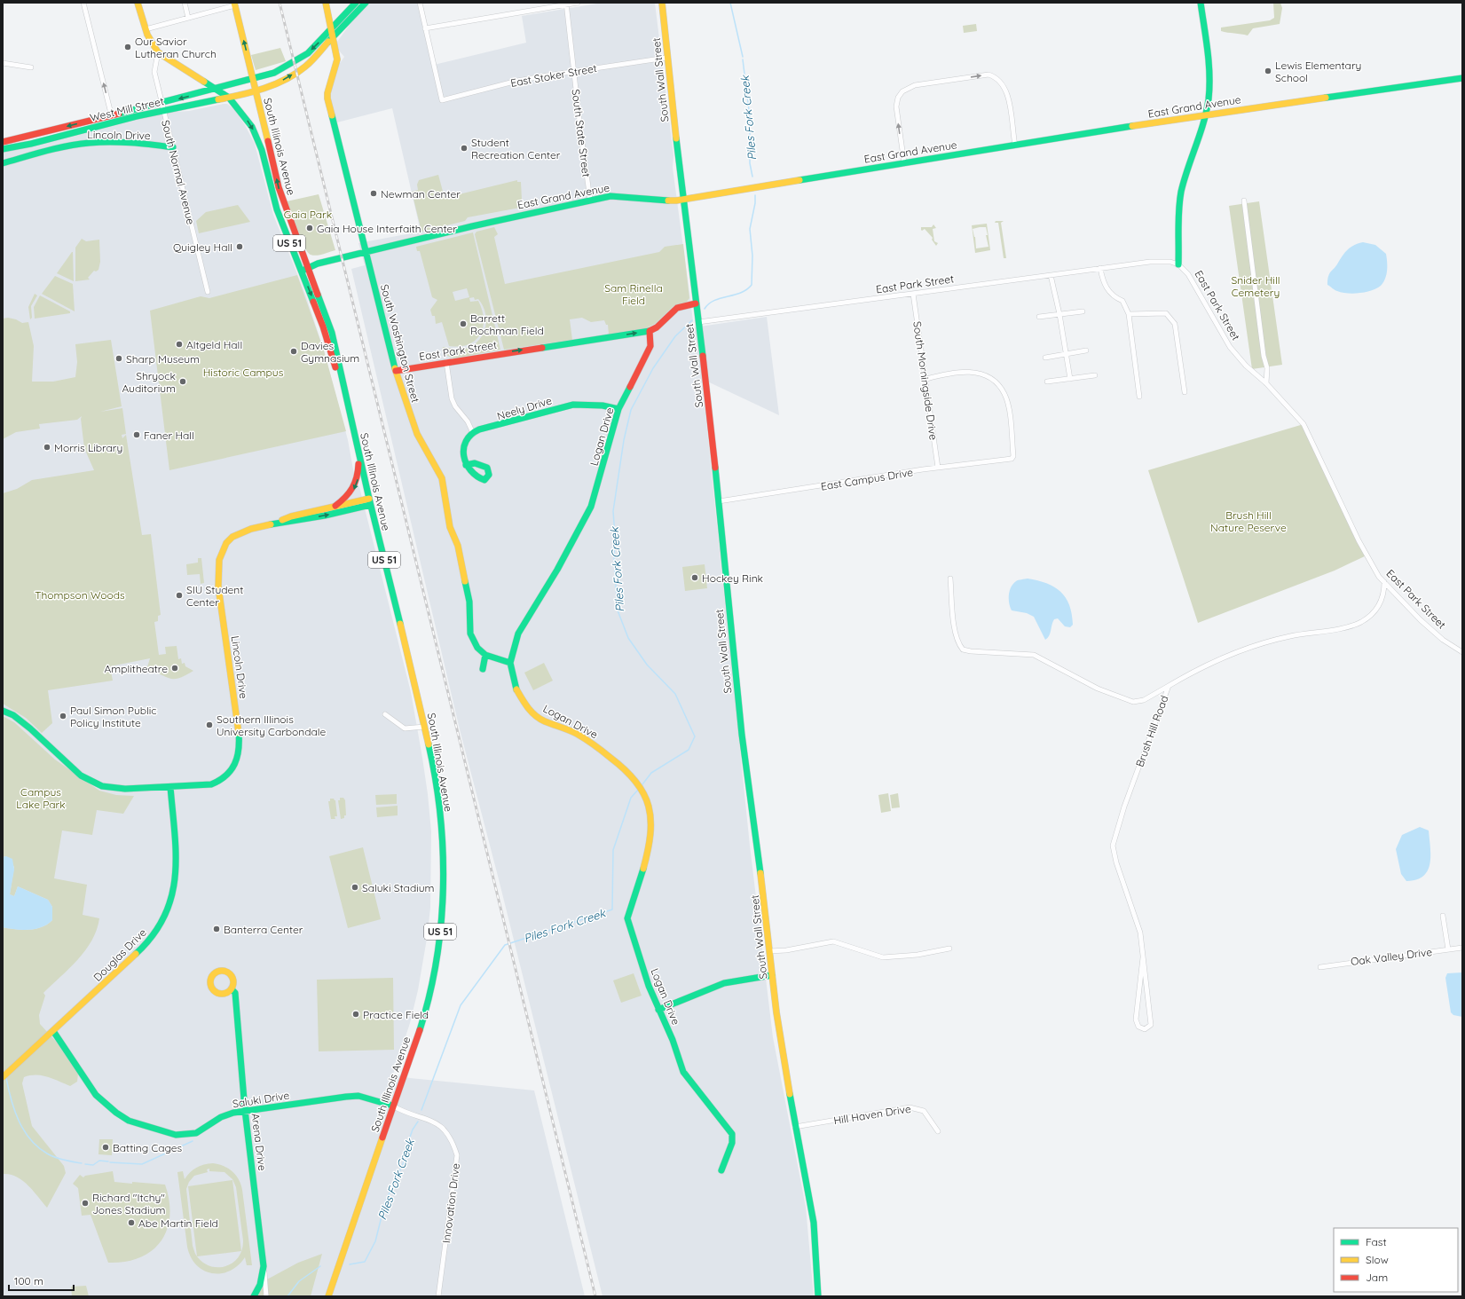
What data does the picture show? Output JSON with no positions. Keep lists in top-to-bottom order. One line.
{"streets":{"main road":["South Wall Street","East Grand Avenue","West Mill Street","Lincoln Drive","South Illinois Avenue","US 51","East Park Street","South Washington Street","Neely Drive","Logan Drive","Douglas Drive","Saluki Drive","Arena Drive"],"street":["East Stoker Street","South State Street","South Normal Avenue","South Morningside Drive","East Campus Drive","Brush Hill Road","Oak Valley Drive","Hill Haven Drive","Innovation Drive"]},"crossings":[["East Stoker Street","South Wall Street"],["East Stoker Street","South State Street"],["South Wall Street","East Grand Avenue"],["South Wall Street","East Park Street"],["South Wall Street","East Campus Drive"],["South Wall Street","Hill Haven Drive"],["East Grand Avenue","South State Street"],["East Grand Avenue","South Illinois Avenue"],["East Grand Avenue","South Washington Street"],["West Mill Street","South Illinois Avenue"],["West Mill Street","South Normal Avenue"],["West Mill Street","South Washington Street"],["Lincoln Drive","South Illinois Avenue"],["Lincoln Drive","South Normal Avenue"],["Lincoln Drive","Douglas Drive"],["South Illinois Avenue","South Normal Avenue"],["South Illinois Avenue","US 51"],["South Illinois Avenue","Saluki Drive"],["South Illinois Avenue","Innovation Drive"],["South Normal Avenue","US 51"],["East Park Street","South Washington Street"],["East Park Street","South Morningside Drive"],["East Park Street","Logan Drive"],["East Park Street","Brush Hill Road"],["South Morningside Drive","East Campus Drive"],["Neely Drive","Logan Drive"],["Douglas Drive","Saluki Drive"],["Saluki Drive","Arena Drive"],["Saluki Drive","Innovation Drive"]],"water":["Piles Fork Creek"],"parks":["Gaia Park","Snider Hill Cemetery","Sam Rinella Field","Historic Campus","Brush Hill Nature Peserve","Thompson Woods","Campus Lake Park"],"places":["Our Savior Lutheran Church","Lewis Elementary School","Student Recreation Center","Newman Center","Gaia House Interfaith Center","Quigley Hall","Barrett Rochman Field","Altgeld Hall","Davies Gymnasium","Sharp Museum","Shryock Auditorium","Faner Hall","Morris Library","Hockey Rink","SIU Student Center","Amplitheatre","Paul Simon Public Policy Institute","Southern Illinois University Carbondale","Saluki Stadium","Banterra Center","Practice Field","Batting Cages","Richard \"Itchy\" Jones Stadium","Abe Martin Field"],"legend":["Fast","Slow","Jam"],"scale_bar":"100 m"}
